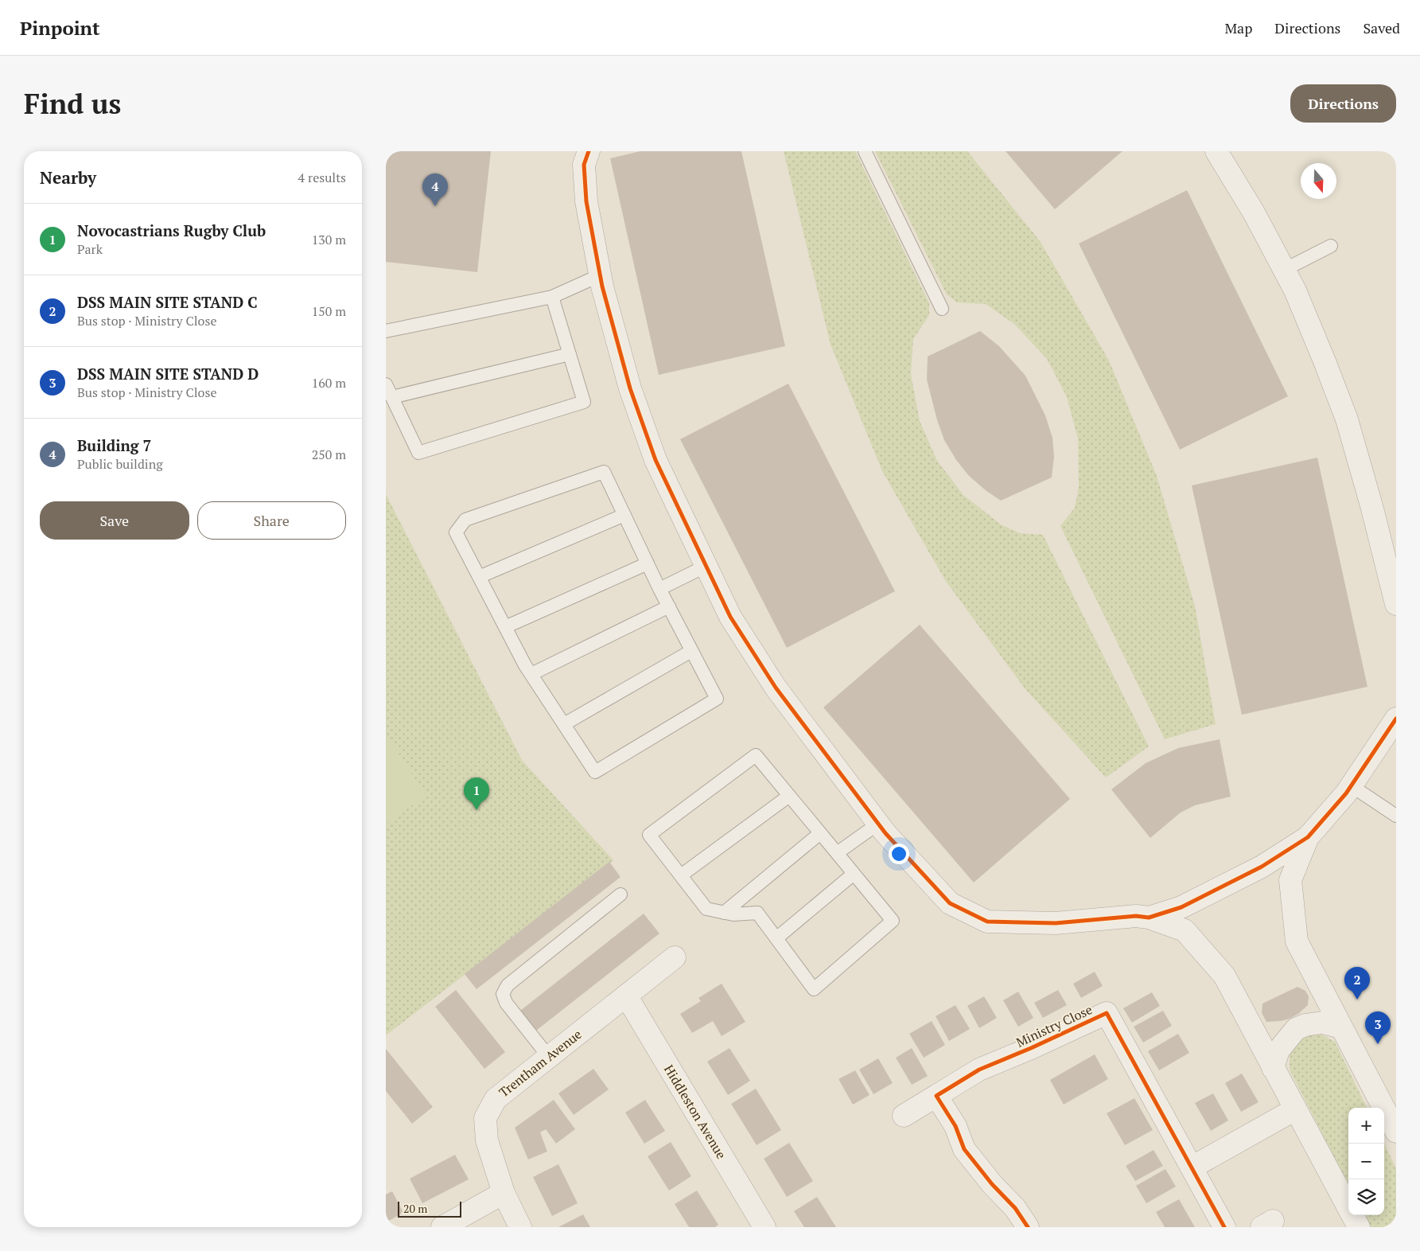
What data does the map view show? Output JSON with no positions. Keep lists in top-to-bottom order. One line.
{"streets":{"street":["Ministry Close","Trentham Avenue","Hiddleston Avenue"]},"crossings":[["Trentham Avenue","Hiddleston Avenue"]],"scale_bar":"20 m","north":"bottom","page":{"header":"Pinpoint","nav":["Map","Directions","Saved"],"buttons":["Directions",["Save","Share"]],"title":"Find us","heading":["Nearby","4 results"],"pins":["4","1","2","3"],"list":[{"mark":"1","name":"Novocastrians Rugby Club","note":"Park","value":"130 m"},{"mark":"2","name":"DSS MAIN SITE STAND C","note":"Bus stop · Ministry Close","value":"150 m"},{"mark":"3","name":"DSS MAIN SITE STAND D","note":"Bus stop · Ministry Close","value":"160 m"},{"mark":"4","name":"Building 7","note":"Public building","value":"250 m"}],"map_buttons":["+","−"],"scale":"20 m"}}
